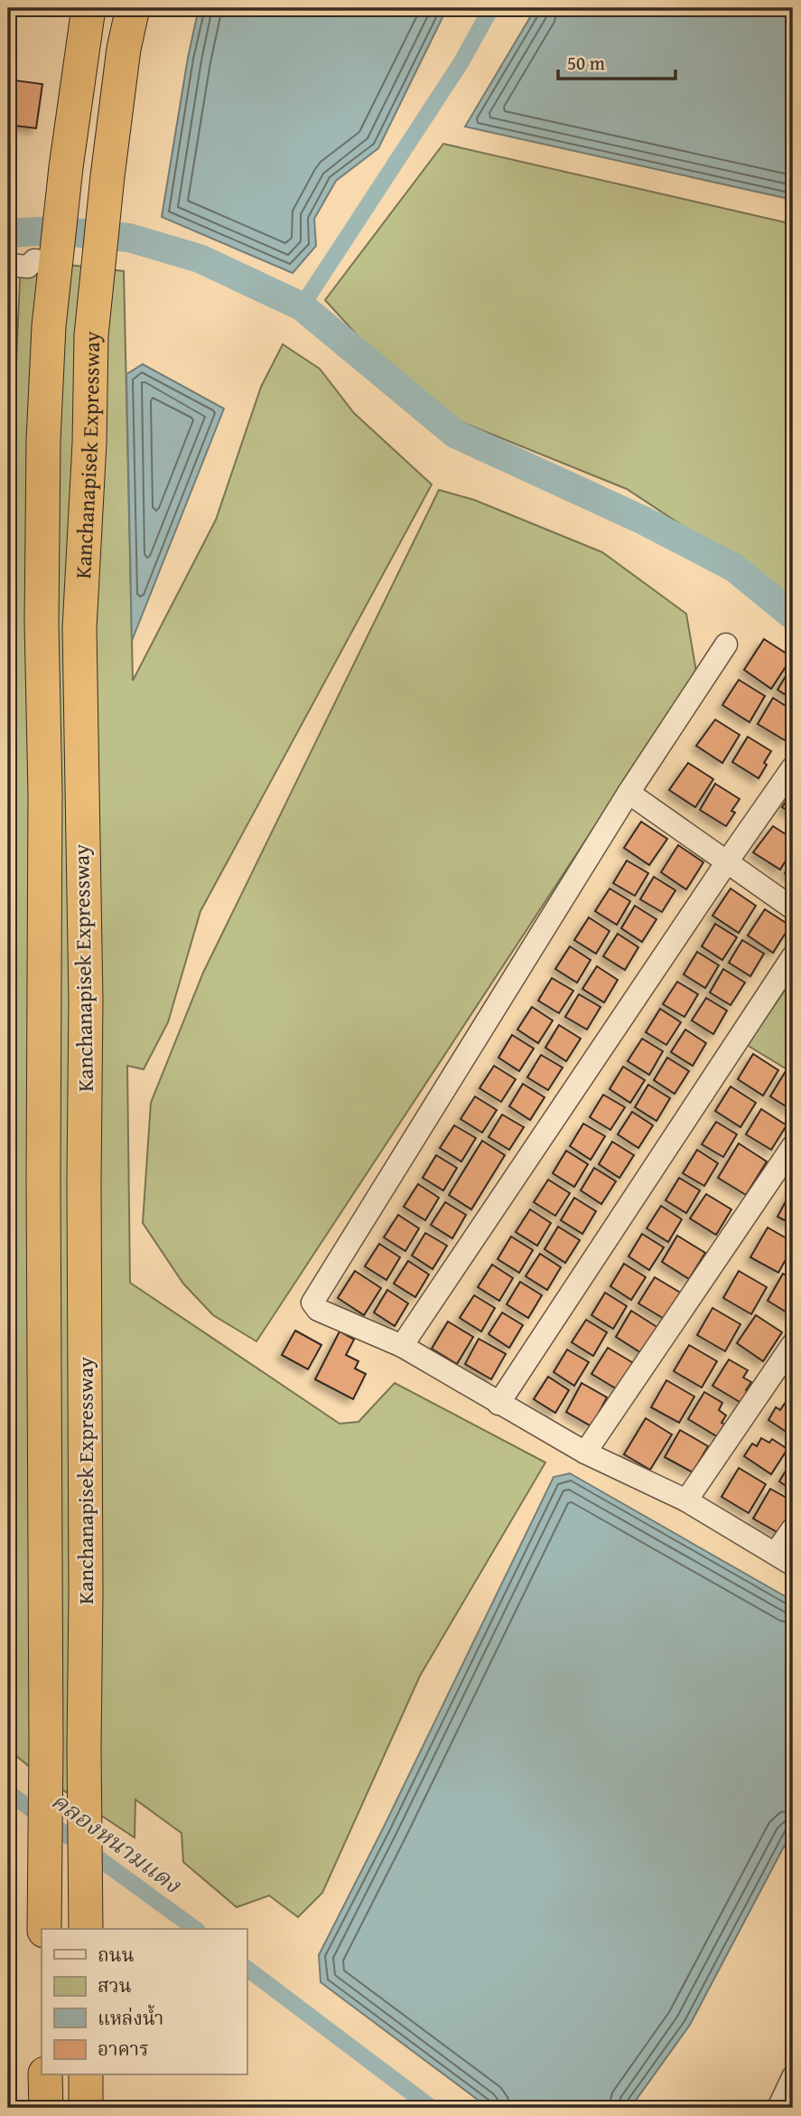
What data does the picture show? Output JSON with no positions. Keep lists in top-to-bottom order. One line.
{"streets":{"highway":["Kanchanapisek Expressway"]},"water":["คลองหนามแดง"],"legend":["ถนน","สวน","แหล่งน้ำ","อาคาร"],"scale_bar":"50 m"}
